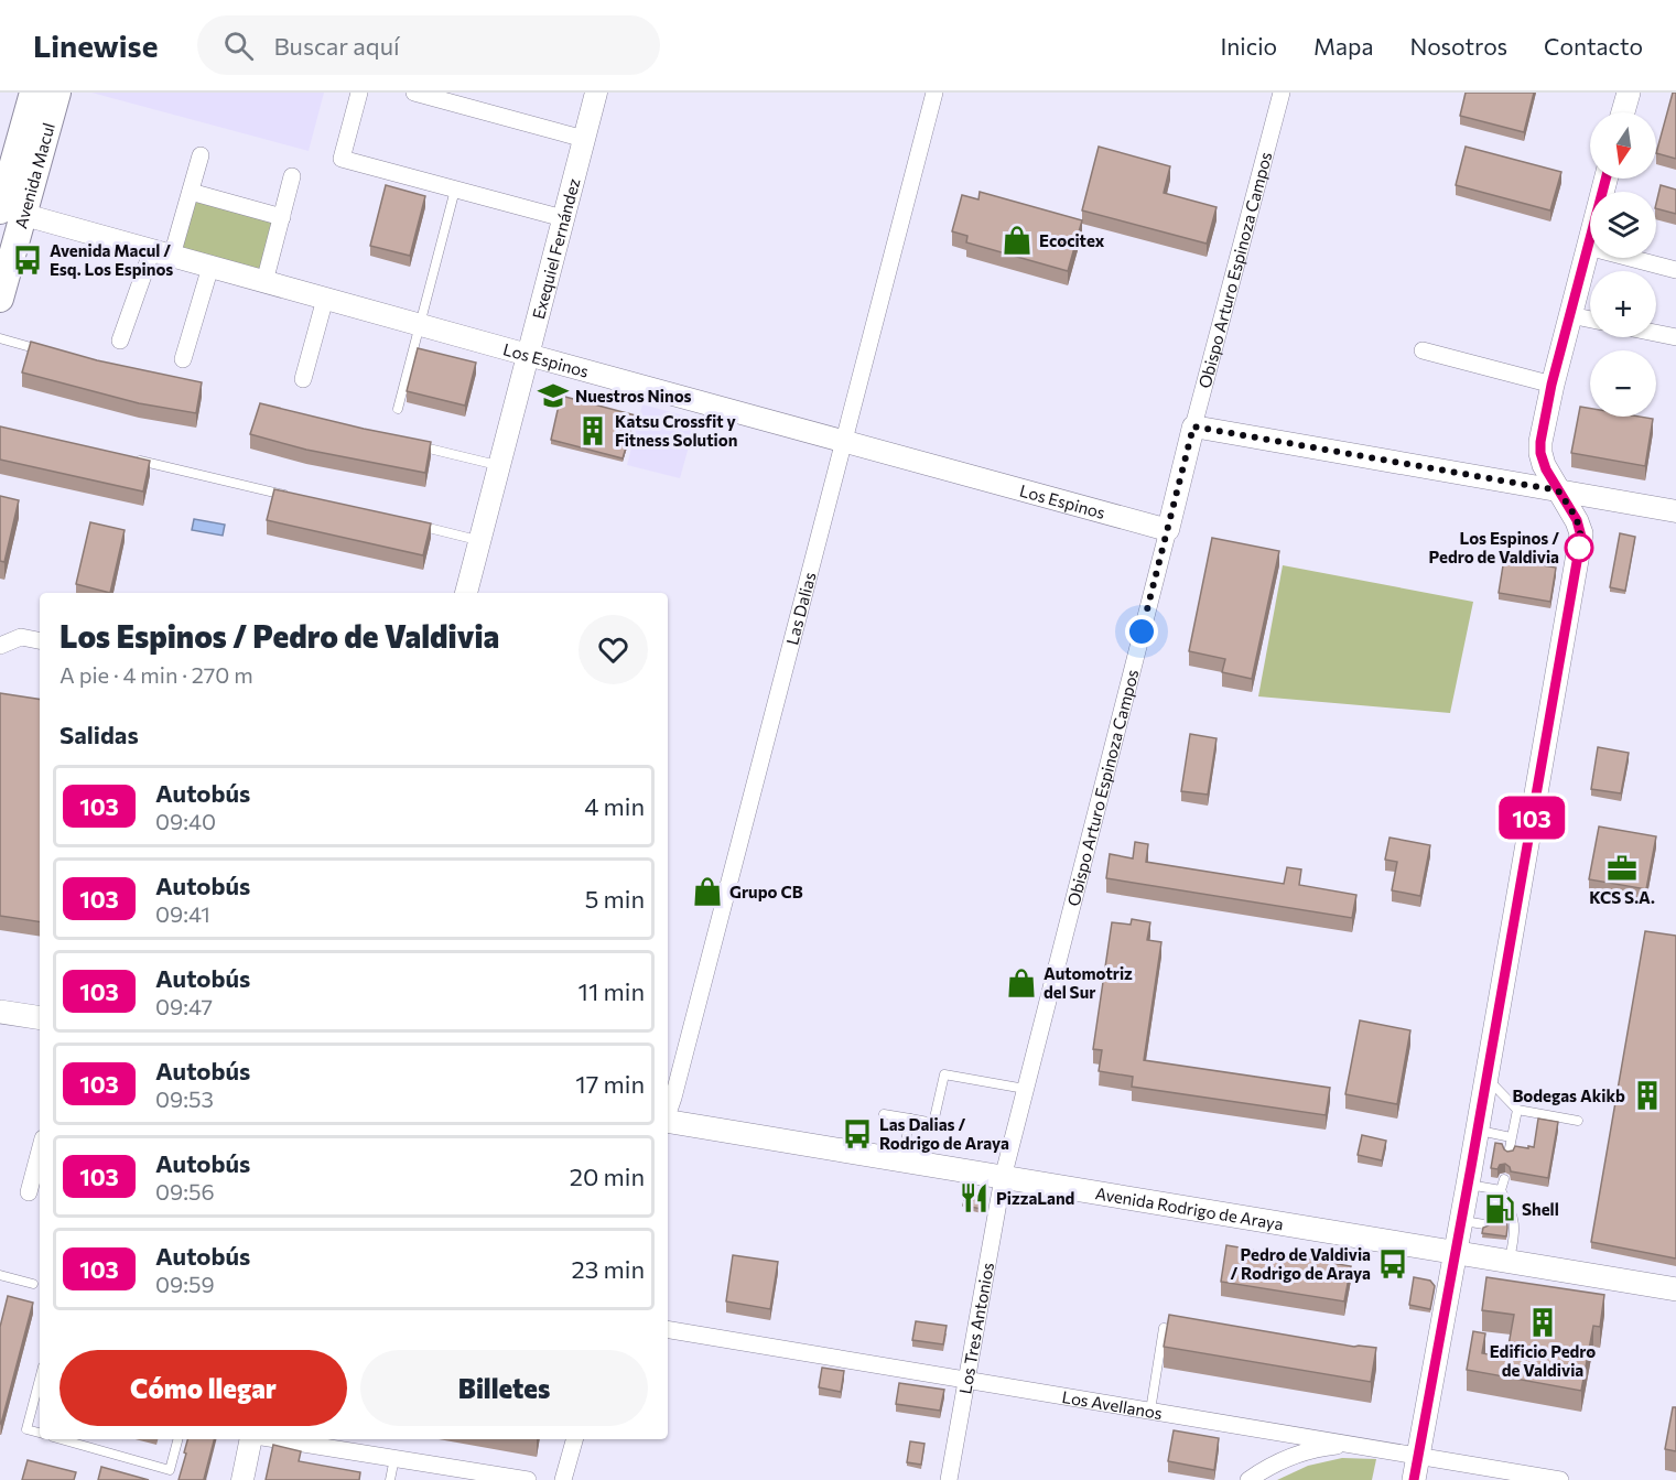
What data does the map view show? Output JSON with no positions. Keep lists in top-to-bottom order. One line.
{"streets":{"main road":["Avenida Macul","Avenida Rodrigo de Araya"],"street":["Exequiel Fernández","Obispo Arturo Espinoza Campos","Los Espinos","Las Dalias","Los Tres Antonios","Los Avellanos"]},"crossings":[["Avenida Macul","Los Espinos"],["Exequiel Fernández","Los Espinos"],["Obispo Arturo Espinoza Campos","Los Espinos"],["Obispo Arturo Espinoza Campos","Avenida Rodrigo de Araya"],["Obispo Arturo Espinoza Campos","Los Tres Antonios"],["Los Espinos","Las Dalias"],["Avenida Rodrigo de Araya","Los Tres Antonios"],["Los Tres Antonios","Los Avellanos"]],"places":{"shop":["Ecocitex","Grupo CB","Automotriz del Sur"],"bus stop":["Avenida Macul / Esq. Los Espinos","Las Dalias / Rodrigo de Araya","Pedro de Valdivia / Rodrigo de Araya"],"school or university":["Nuestros Ninos"],"building":["Katsu Crossfit y Fitness Solution","Bodegas Akikb","Edificio Pedro de Valdivia"],"other":["Los Espinos / Pedro de Valdivia"],"office":["KCS S.A."],"restaurant":["PizzaLand"],"fuel station":["Shell"]},"lines":["bus line 103"],"north":"bottom","page":{"header":"Linewise","search":"Buscar aquí","nav":["Inicio","Mapa","Nosotros","Contacto"],"on_map":"103","map_buttons":["+","−"],"heading":[["Los Espinos / Pedro de Valdivia","A pie · 4 min · 270 m"],"Salidas"],"list":[{"mark":"103","name":"Autobús","note":"09:40","value":"4 min"},{"mark":"103","name":"Autobús","note":"09:41","value":"5 min"},{"mark":"103","name":"Autobús","note":"09:47","value":"11 min"},{"mark":"103","name":"Autobús","note":"09:53","value":"17 min"},{"mark":"103","name":"Autobús","note":"09:56","value":"20 min"},{"mark":"103","name":"Autobús","note":"09:59","value":"23 min"}],"buttons":["Cómo llegar","Billetes"]}}
